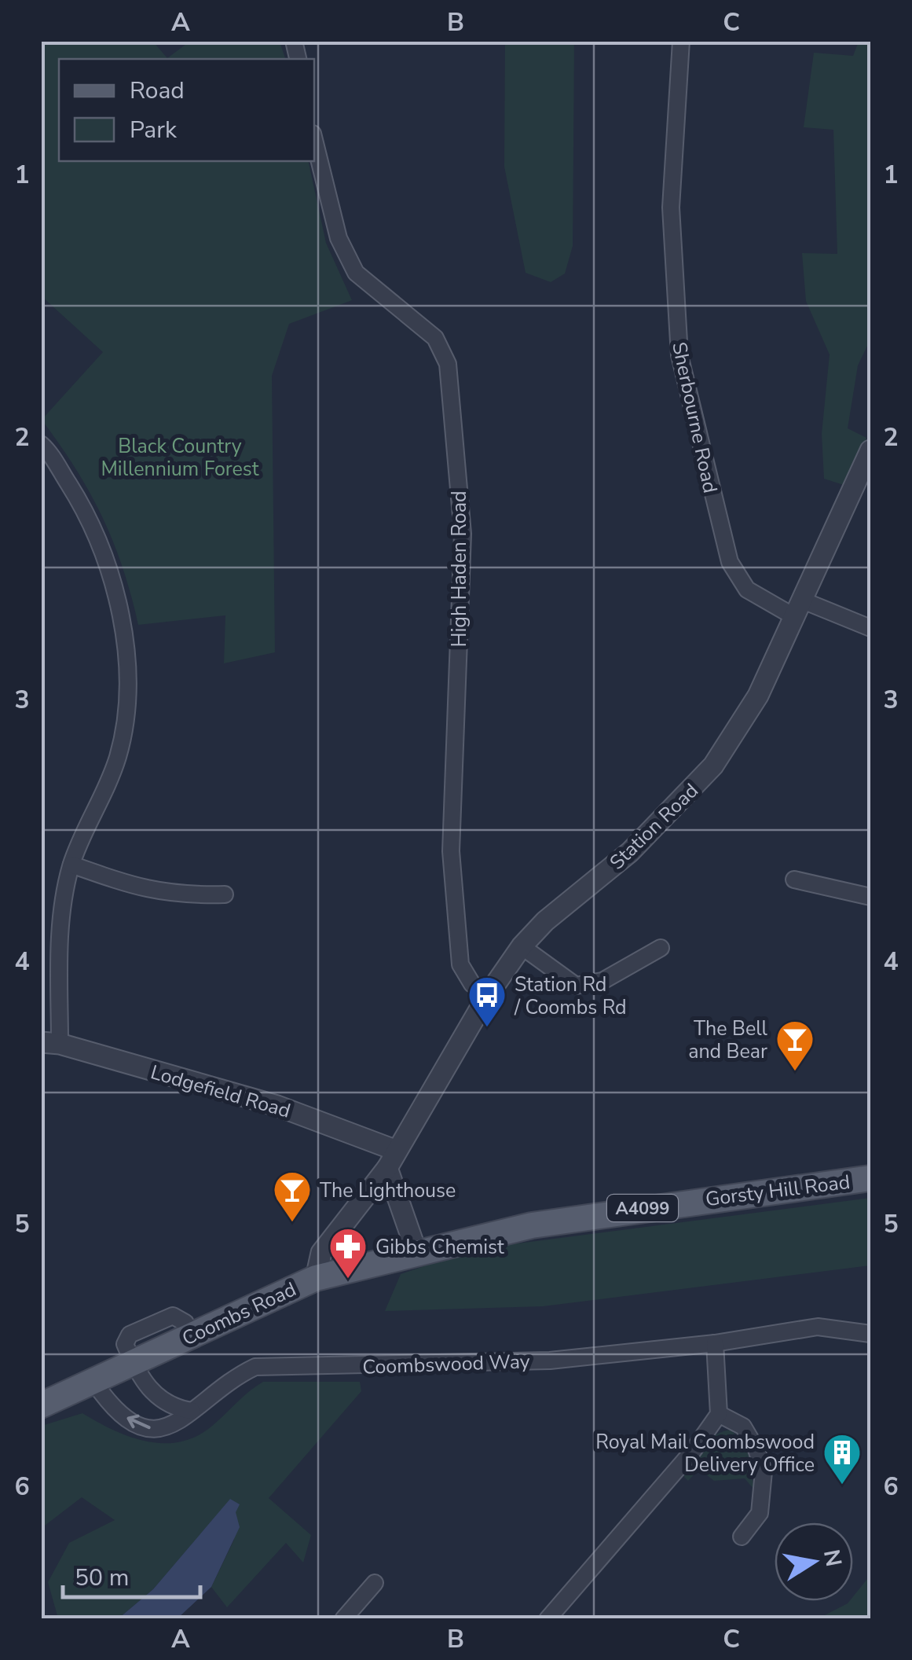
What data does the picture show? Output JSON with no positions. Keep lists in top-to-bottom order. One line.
{"streets":{"main road":["Gorsty Hill Road","A4099","Coombs Road"],"street":["Sherbourne Road","High Haden Road","Station Road","Lodgefield Road","Coombswood Way"]},"crossings":[["Sherbourne Road","Station Road"],["High Haden Road","Station Road"],["Station Road","Lodgefield Road"],["Station Road","Coombs Road"],["Lodgefield Road","Coombs Road"],["Gorsty Hill Road","Coombs Road"],["Coombs Road","Coombswood Way"]],"parks":["Black Country Millennium Forest"],"places":{"bus stop":["Station Rd / Coombs Rd"],"bar":["The Bell and Bear","The Lighthouse"],"pharmacy":["Gibbs Chemist"],"building":["Royal Mail Coombswood Delivery Office"]},"legend":["Road","Park"],"scale_bar":"50 m","north":"right","grid":{"columns":["A","B","C"],"rows":["1","2","3","4","5","6"]}}
